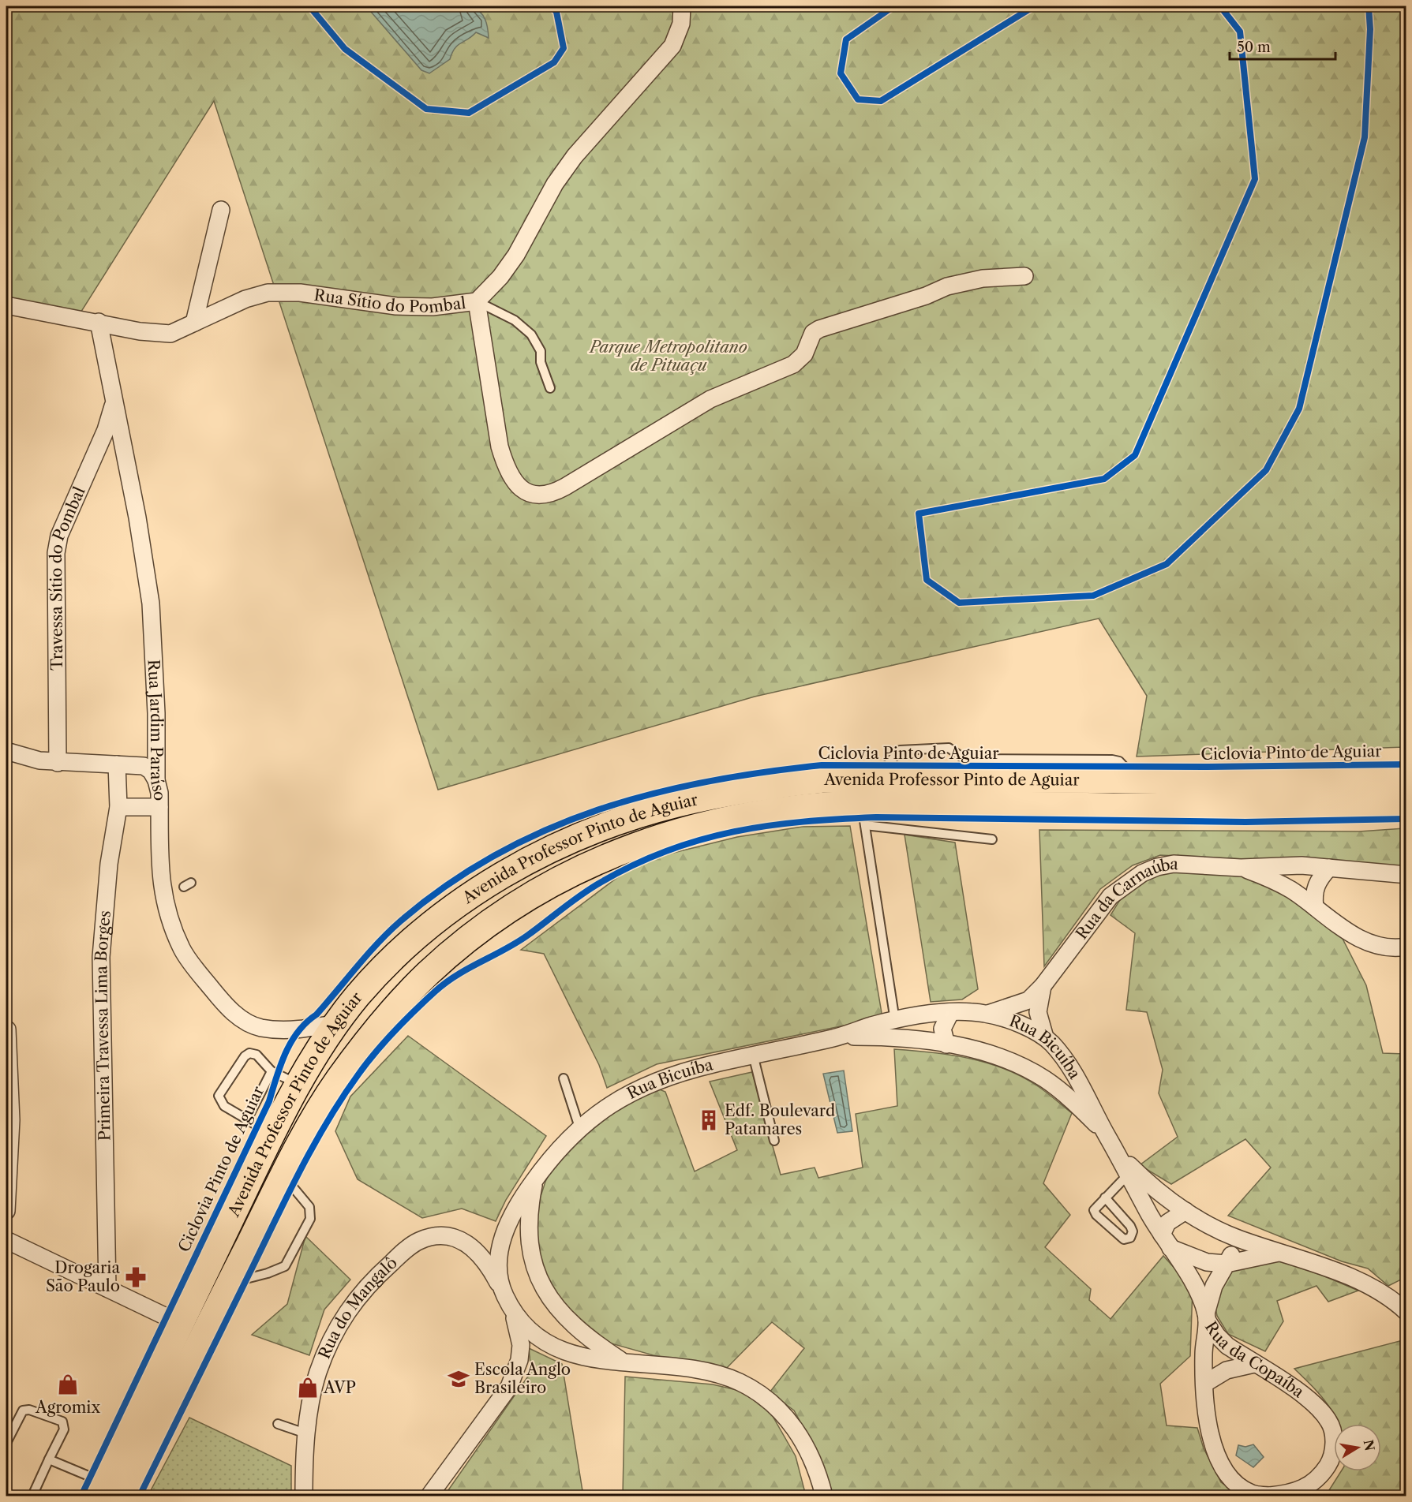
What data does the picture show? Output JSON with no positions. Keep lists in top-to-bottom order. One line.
{"streets":{"main road":["Avenida Professor Pinto de Aguiar"],"street":["Rua Sítio do Pombal","Travessa Sítio do Pombal","Rua Jardim Paraíso","Rua da Carnaúba","Primeira Travessa Lima Borges","Rua Bicuíba","Rua do Mangalô","Rua da Copaíba"],"cycle path":["Ciclovia Pinto de Aguiar"]},"crossings":[["Rua Sítio do Pombal","Rua Jardim Paraíso"],["Travessa Sítio do Pombal","Rua Jardim Paraíso"],["Rua Jardim Paraíso","Avenida Professor Pinto de Aguiar"],["Rua da Carnaúba","Rua Bicuíba"],["Rua Bicuíba","Rua do Mangalô"],["Rua Bicuíba","Rua da Copaíba"]],"parks":["Parque Metropolitano de Pituaçu"],"places":{"building":["Edf. Boulevard Patamares"],"pharmacy":["Drogaria São Paulo"],"school or university":["Escola Anglo Brasileiro"],"shop":["Agromix","AVP"]},"scale_bar":"50 m","north":"right"}
